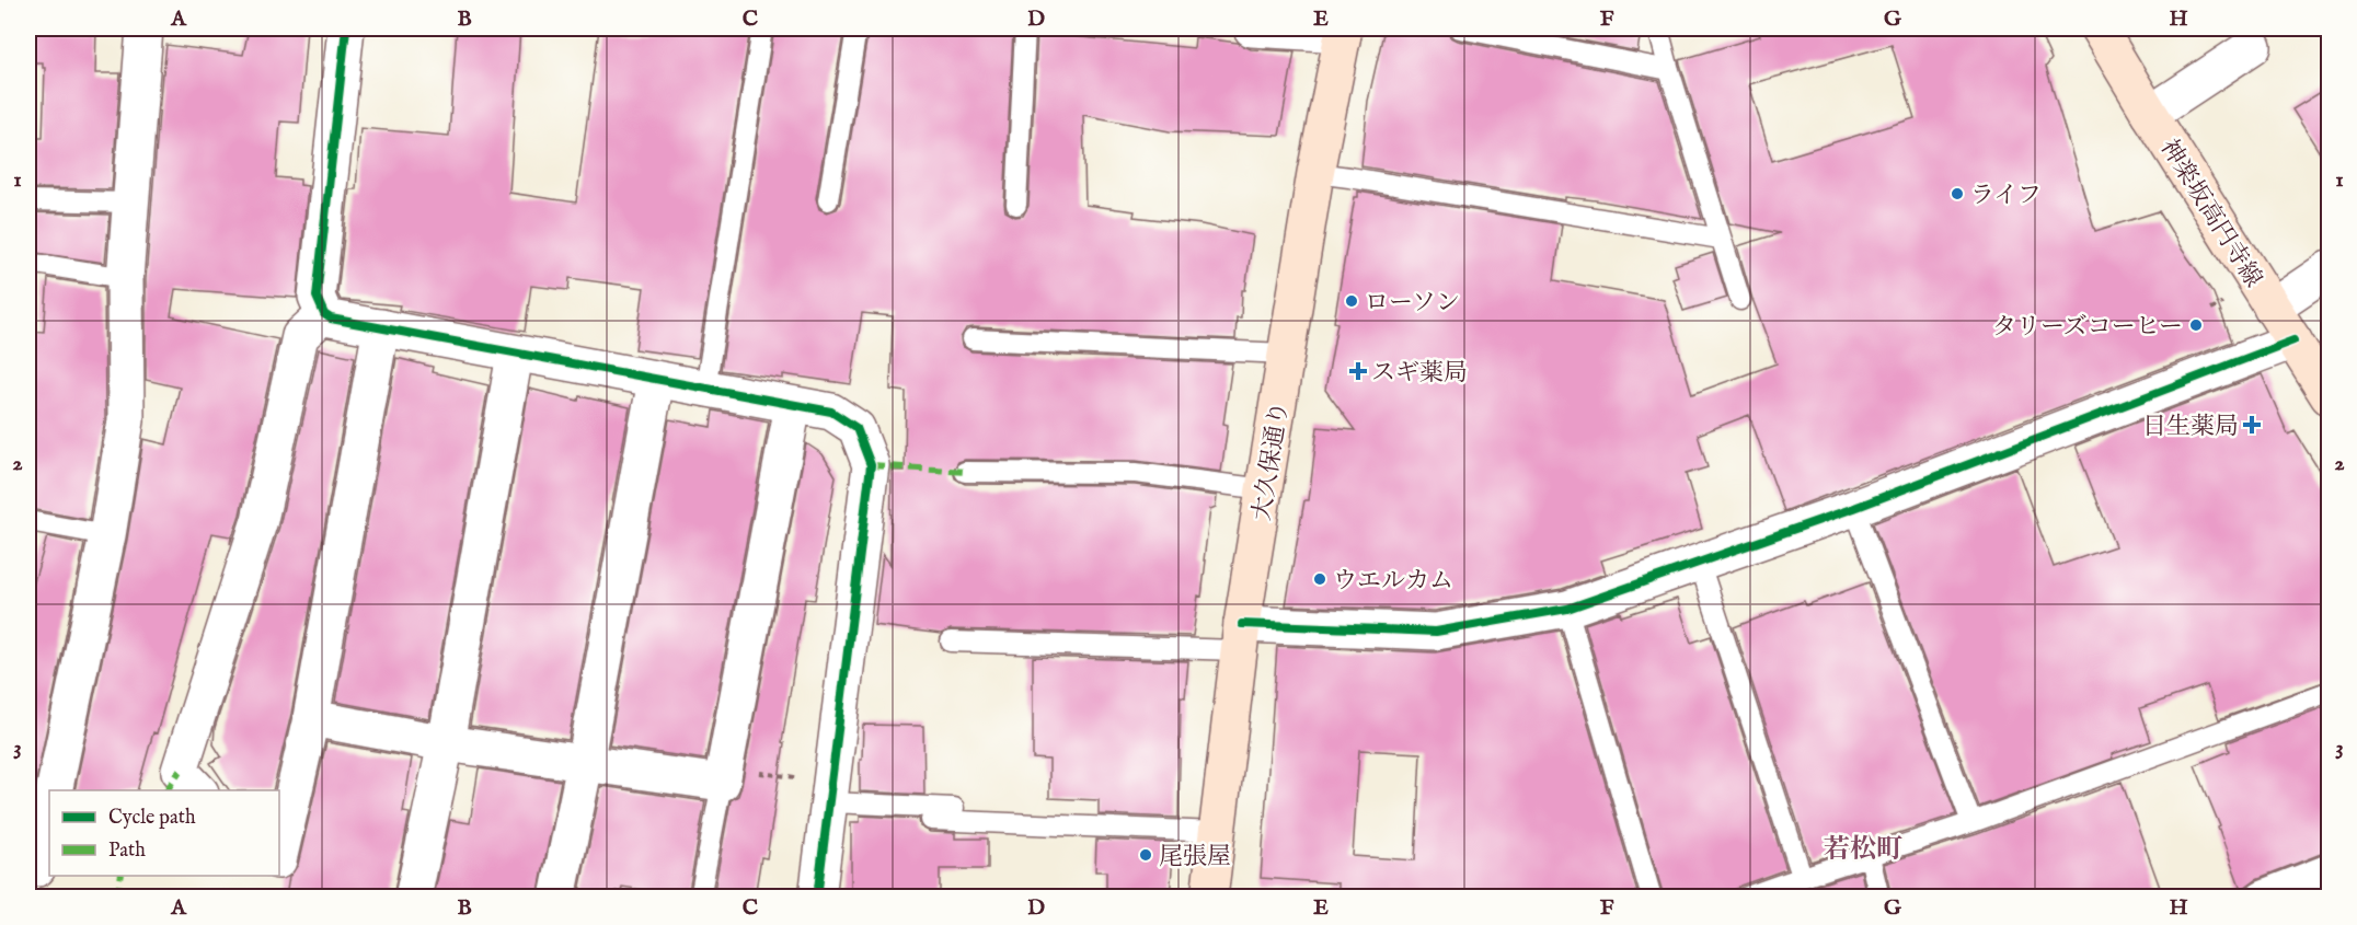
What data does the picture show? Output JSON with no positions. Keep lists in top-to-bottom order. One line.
{"streets":{"main road":["神楽坂高円寺線","大久保通り"]},"districts":["若松町"],"places":{"other":["ライフ","ローソン","タリーズコーヒー","ウエルカム","尾張屋"],"health":["スギ薬局","日生薬局"]},"legend":["Cycle path","Path"],"grid":{"columns":["A","B","C","D","E","F","G","H"],"rows":["1","2","3"]}}
